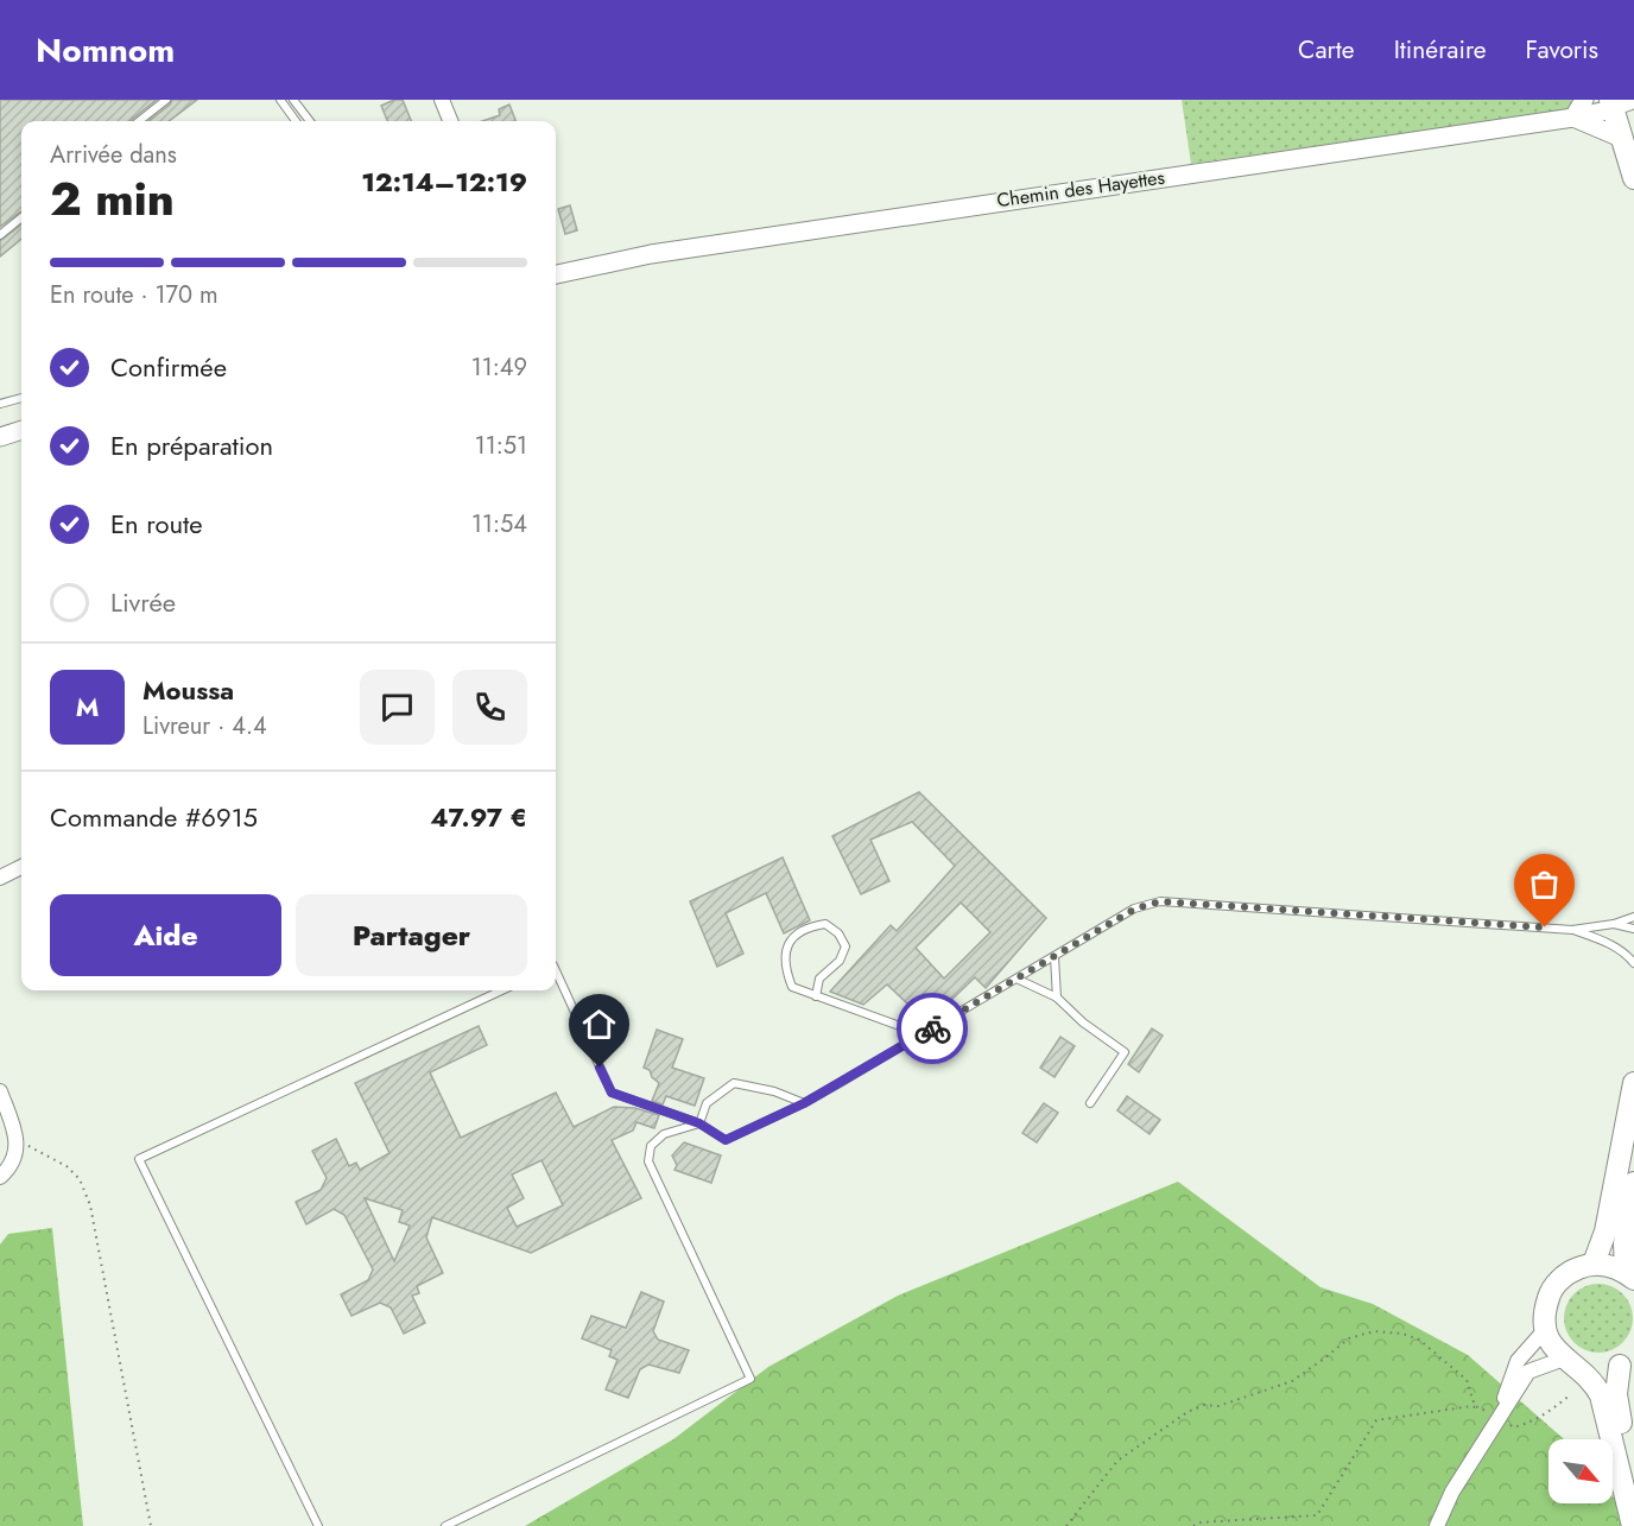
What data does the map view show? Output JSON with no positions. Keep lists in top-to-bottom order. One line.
{"streets":{"street":["Chemin des Hayettes"]},"north":"bottom right","page":{"header":"Nomnom","nav":["Carte","Itinéraire","Favoris"],"heading":["2 min","Arrivée dans","12:14–12:19"],"panel":["Moussa","Livreur · 4.4","Commande #6915","47.97 €"],"bar":"En route · 170 m","list":[["Confirmée","11:49"],["En préparation","11:51"],["En route","11:54"],"Livrée"],"round":"M","buttons":["Aide","Partager"]}}
